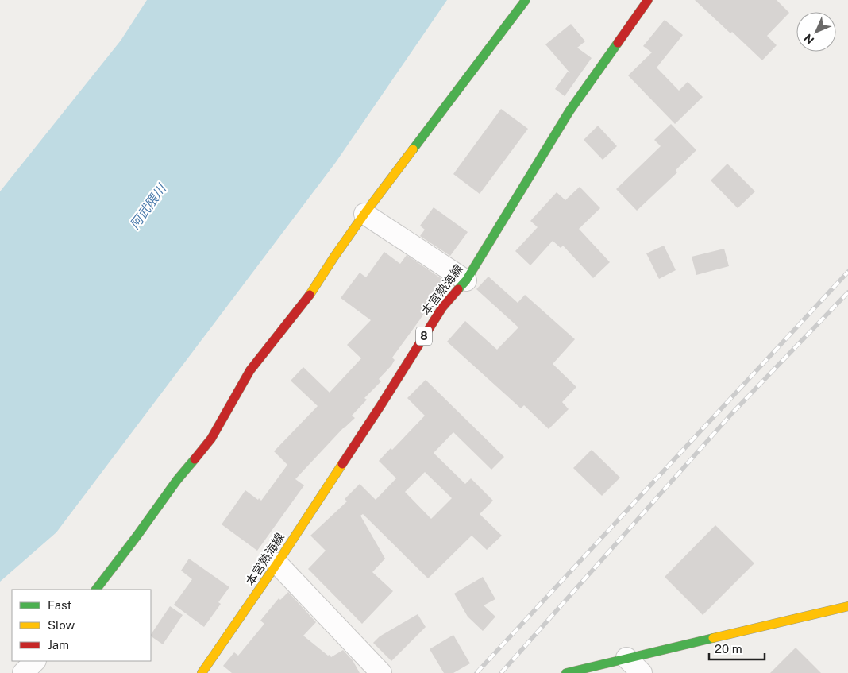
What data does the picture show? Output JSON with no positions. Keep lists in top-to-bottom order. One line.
{"streets":{"street":["本宮熱海線","8"]},"water":["阿武隈川"],"legend":["Fast","Slow","Jam"],"scale_bar":"20 m","north":"bottom left"}
